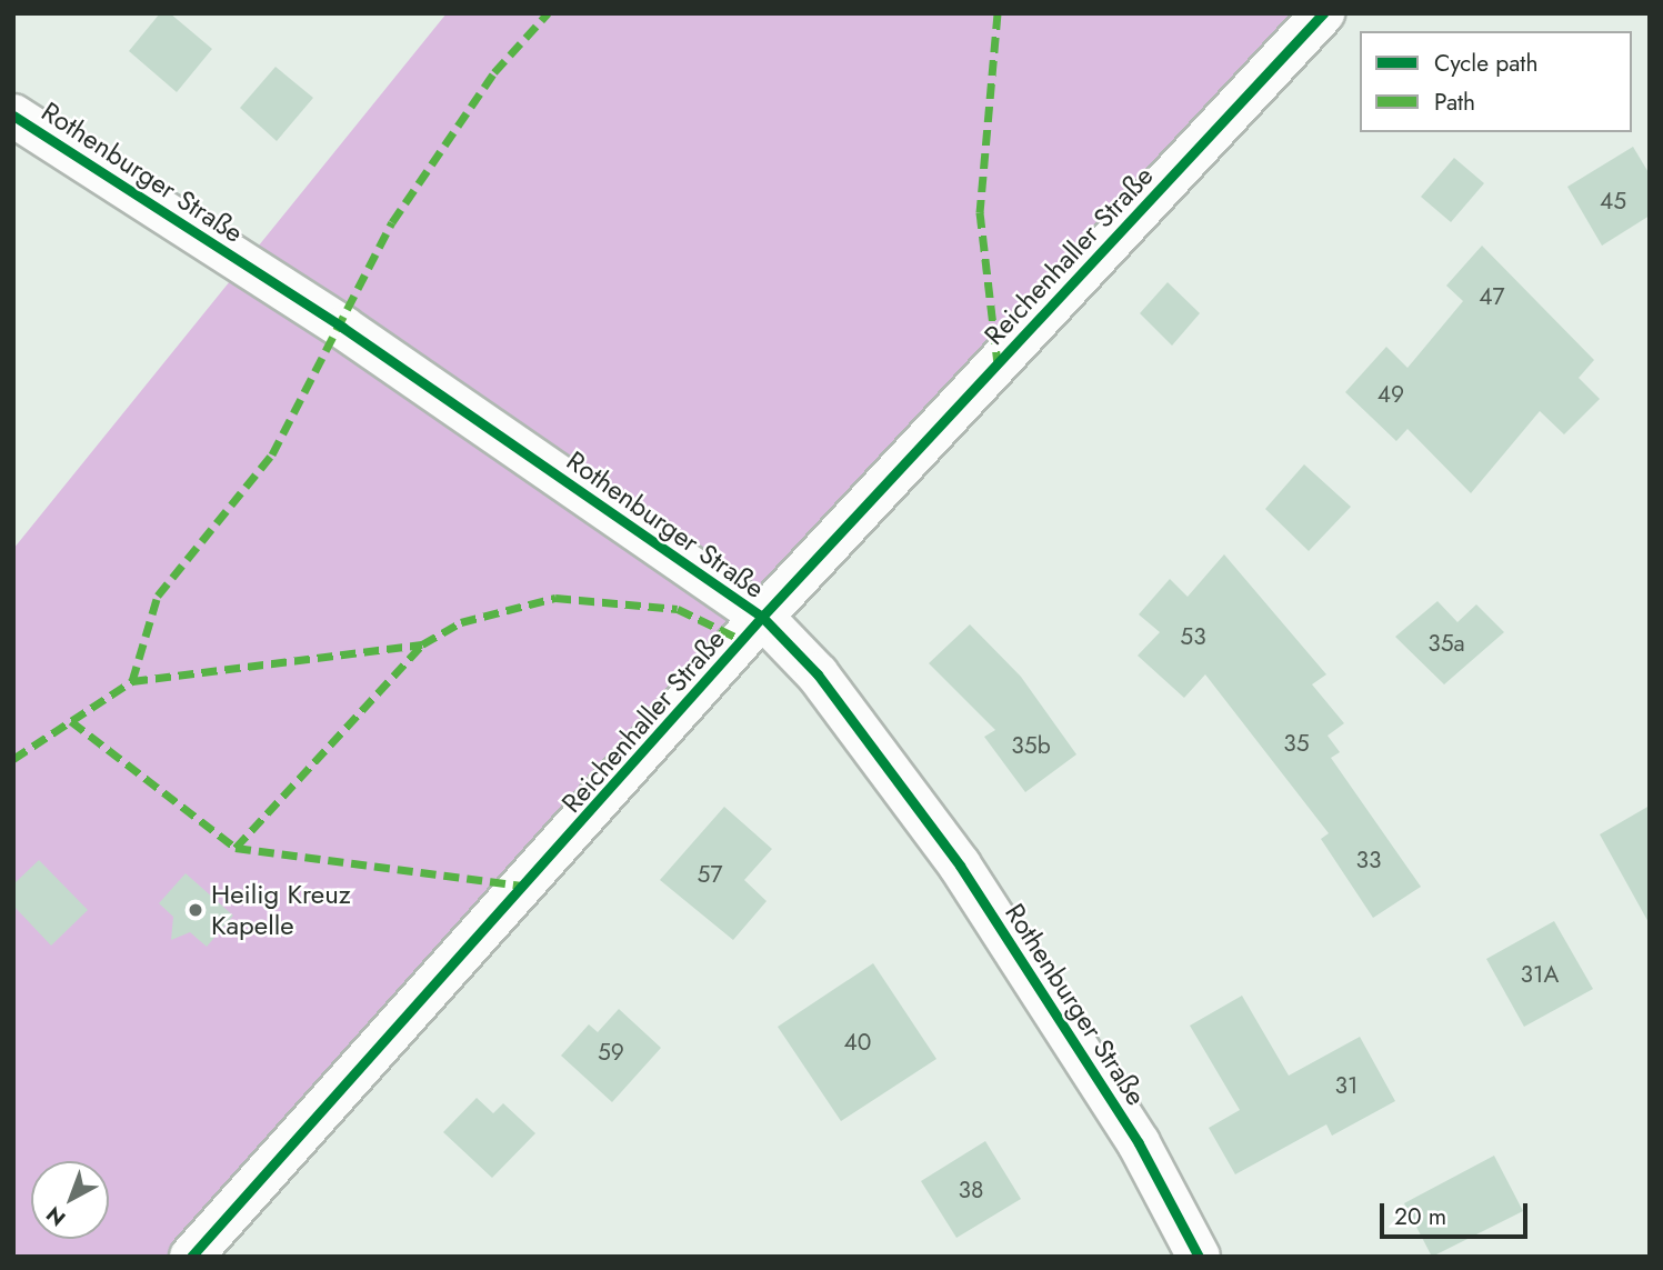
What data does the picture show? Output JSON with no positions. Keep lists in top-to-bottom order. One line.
{"streets":{"street":["Rothenburger Straße","Reichenhaller Straße"]},"crossings":[["Rothenburger Straße","Reichenhaller Straße"]],"places":["Heilig Kreuz Kapelle"],"house_numbers":["45","47","49","53","35a","35","35b","33","57","31A","40","59","31","38"],"legend":["Cycle path","Path"],"scale_bar":"20 m","north":"bottom left"}
